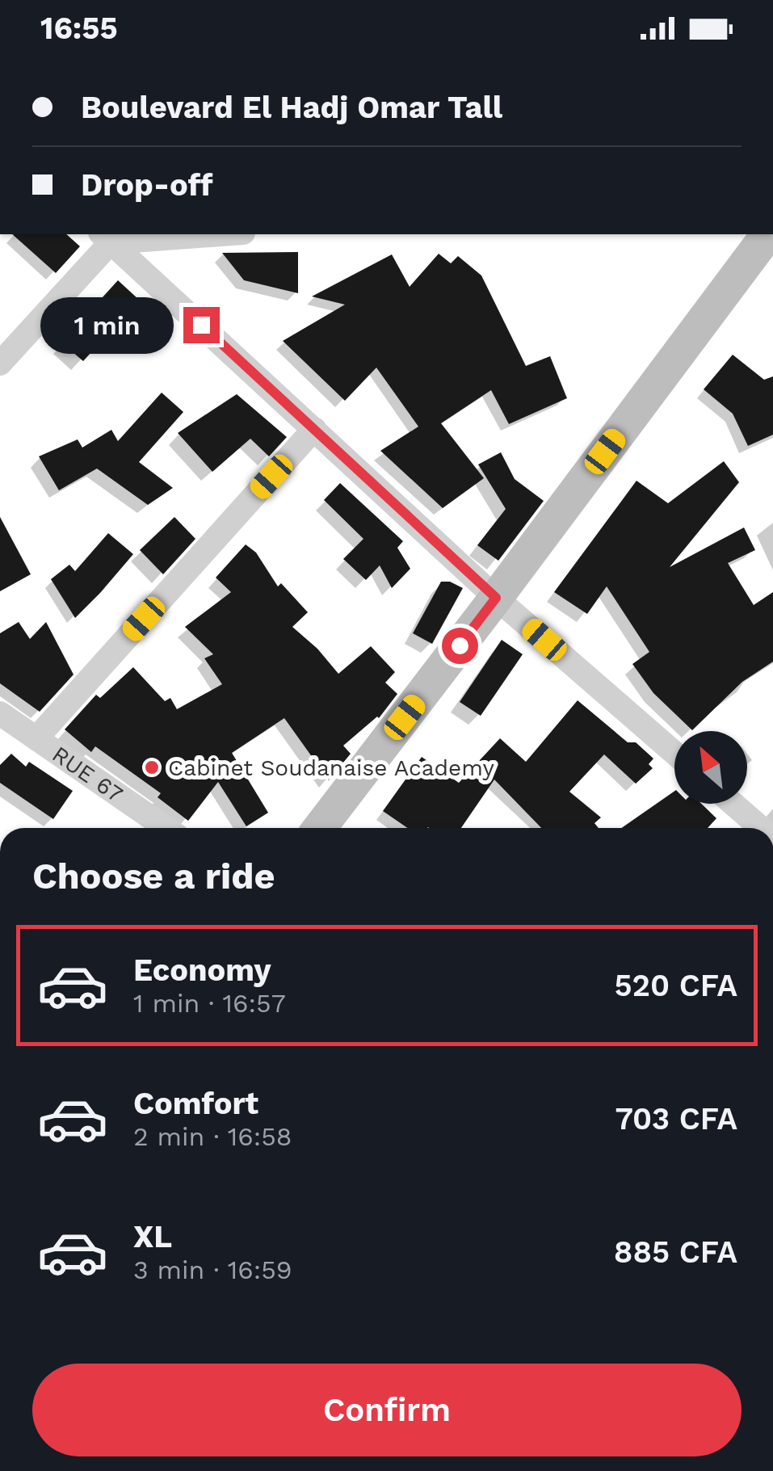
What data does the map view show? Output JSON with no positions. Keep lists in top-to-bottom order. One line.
{"streets":{"street":["RUE 67"]},"places":["Cabinet Soudanaise Academy"],"north":"top left","page":{"status":"16:55","banner":["Boulevard El Hadj Omar Tall","Drop-off"],"bubble":"1 min","heading":"Choose a ride","list":[{"name":"Economy","note":"1 min · 16:57","value":"520 CFA"},{"name":"Comfort","note":"2 min · 16:58","value":"703 CFA"},{"name":"XL","note":"3 min · 16:59","value":"885 CFA"}],"buttons":"Confirm"}}
